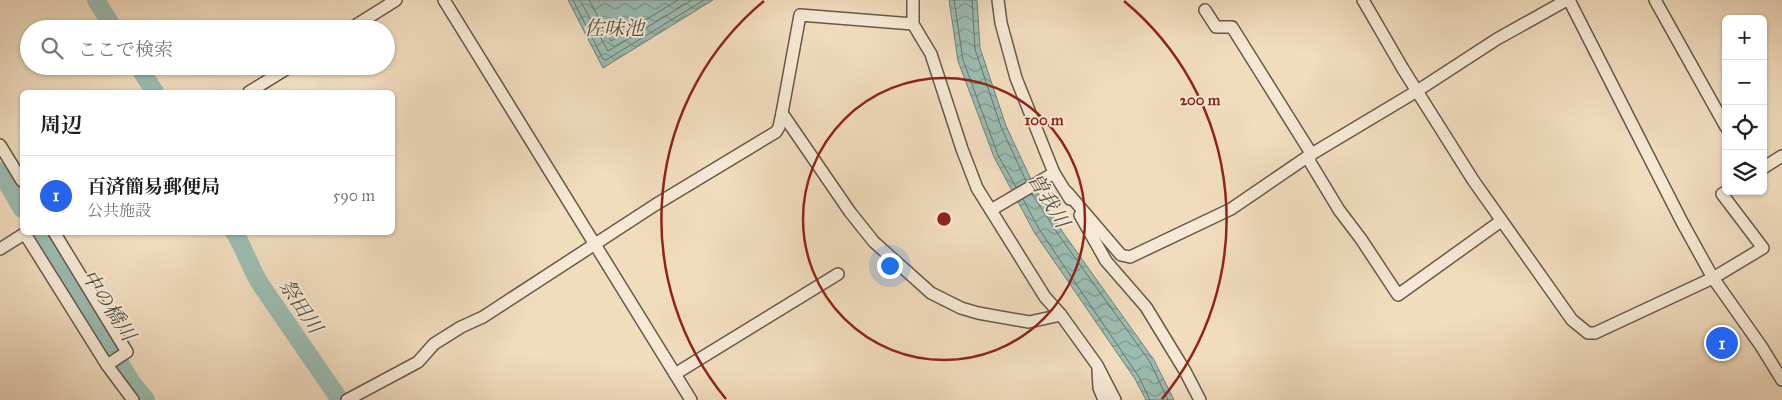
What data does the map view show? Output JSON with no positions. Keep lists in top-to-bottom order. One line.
{"water":["佐味池","曽我川","中の橋川","祭田川"],"page":{"map_buttons":["+","−"],"search":"ここで検索","heading":"周辺","list":[{"mark":"1","name":"百済簡易郵便局","note":"公共施設","value":"590 m"}],"pins":"1"},"rings":["200 m","100 m"]}
